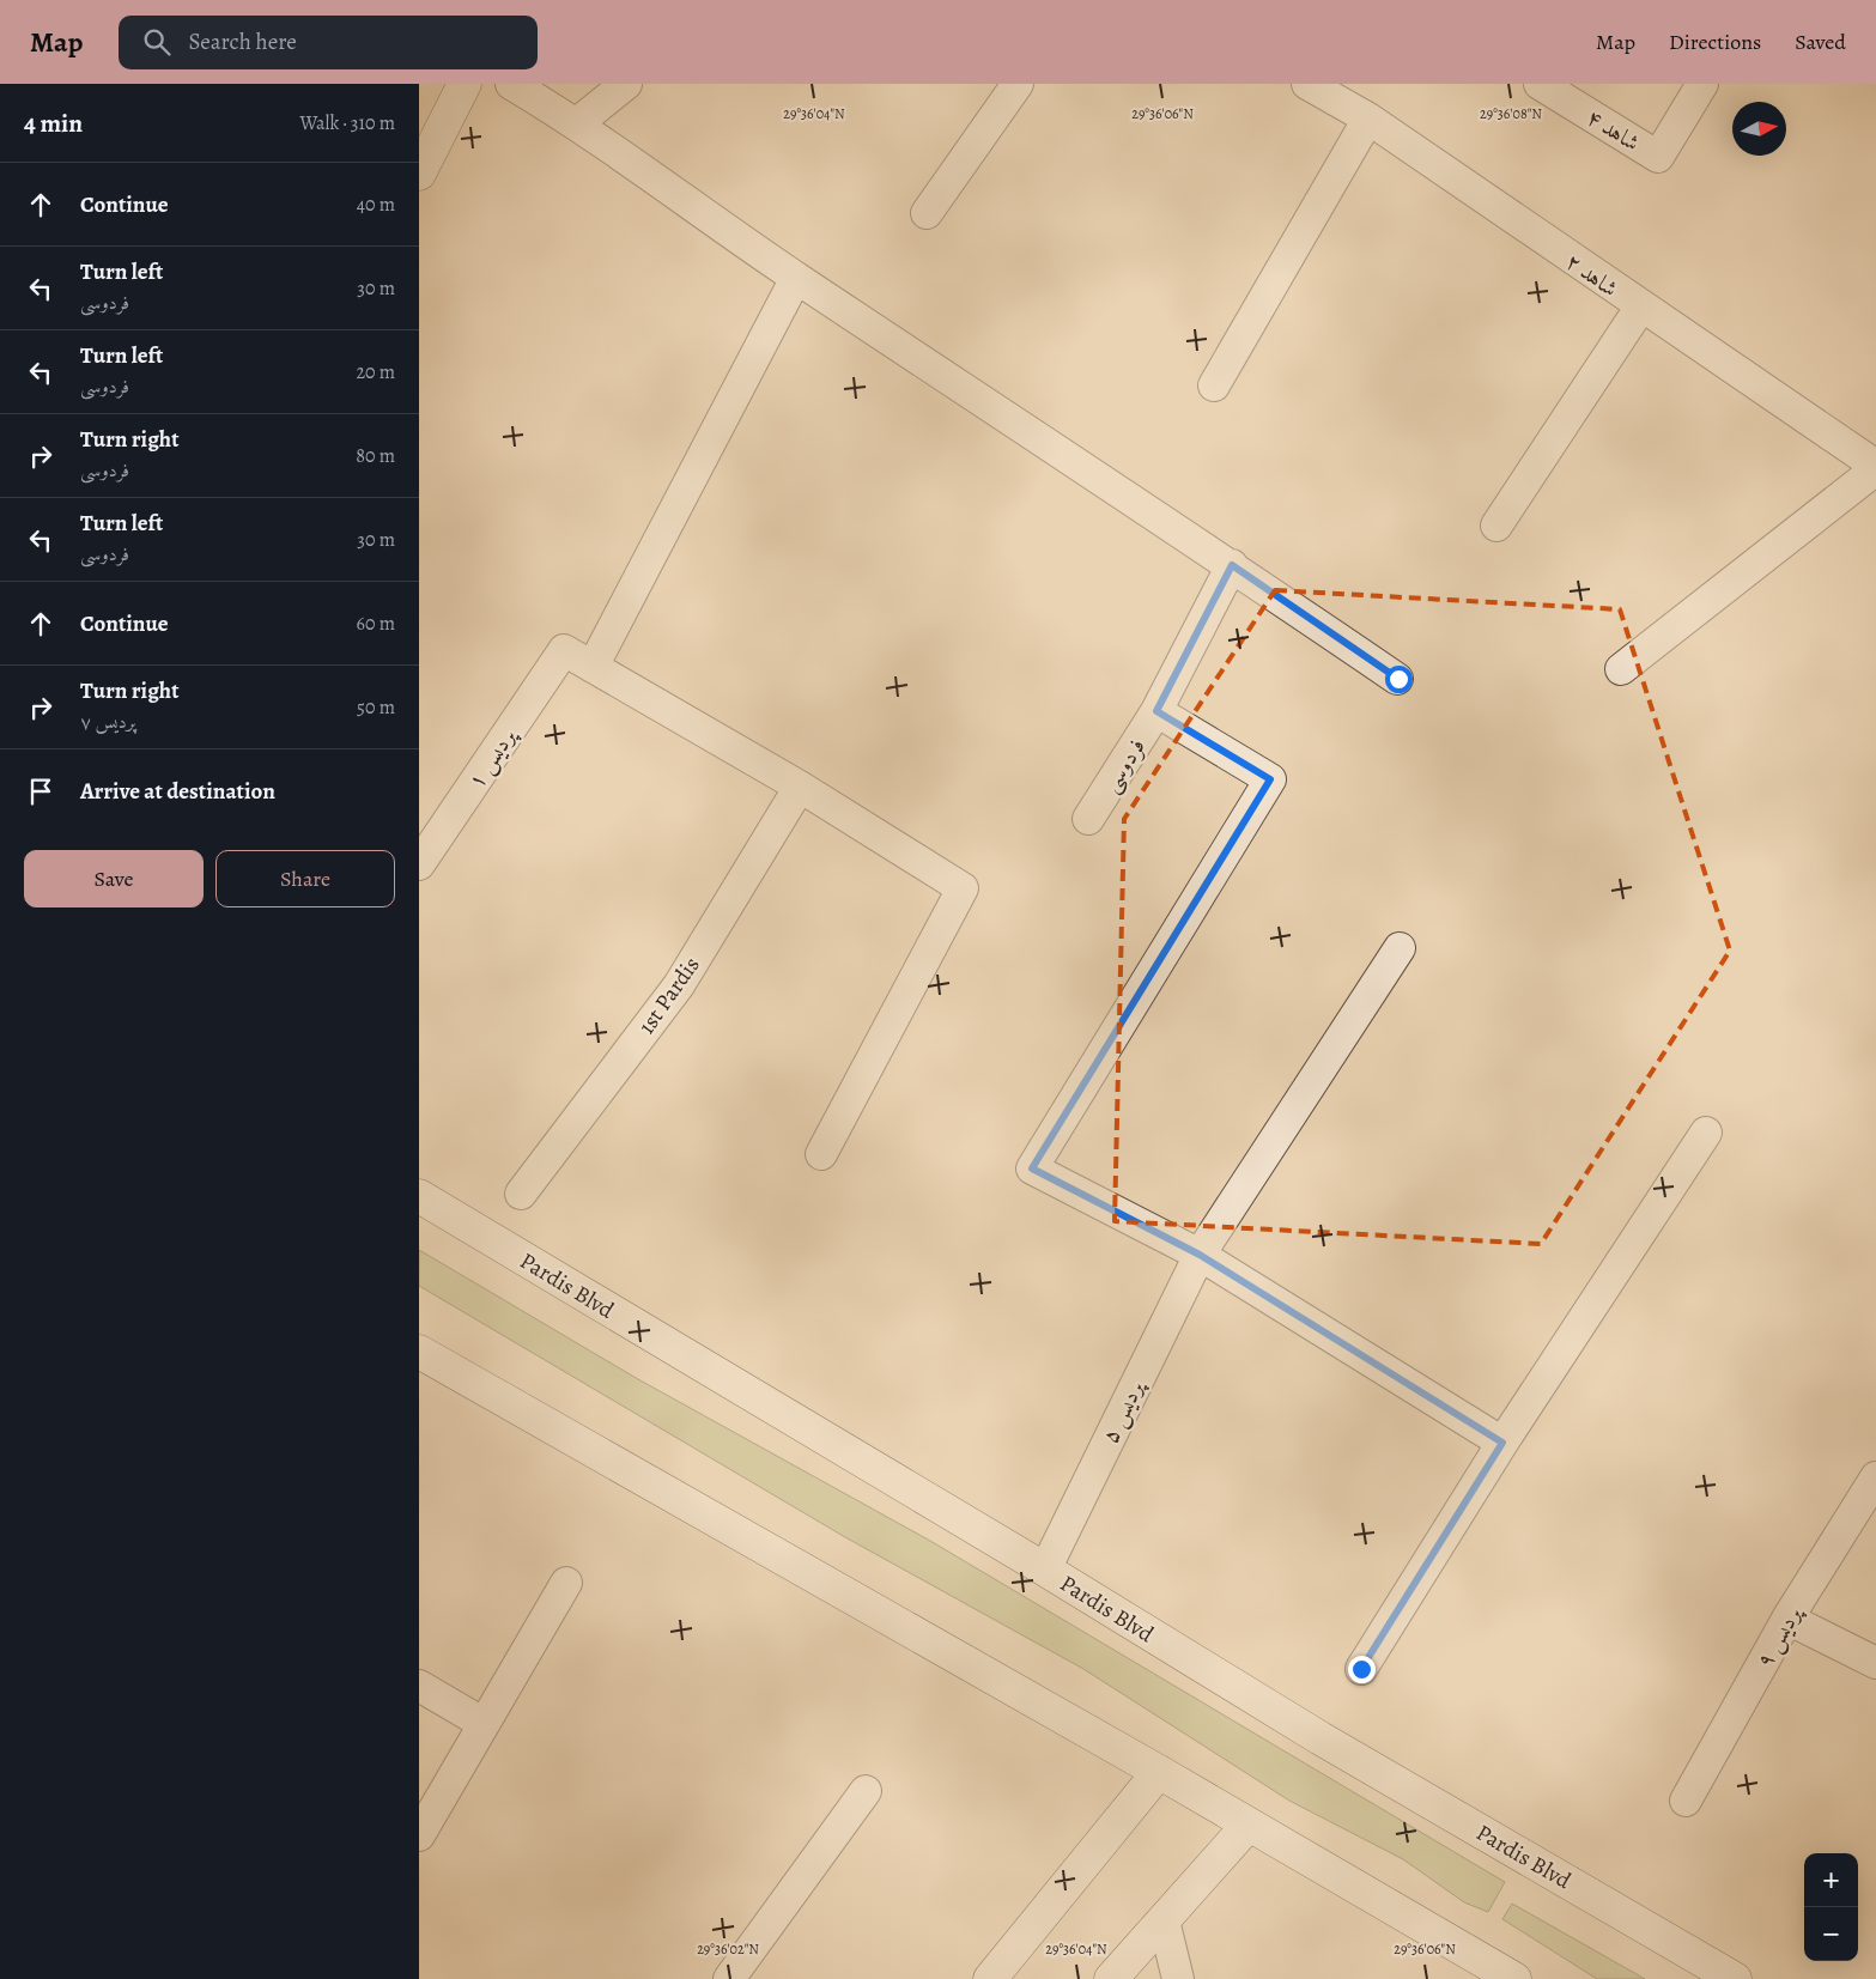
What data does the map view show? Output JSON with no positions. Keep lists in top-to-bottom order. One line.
{"streets":{"main road":["Pardis Blvd"],"street":["شاهد ۴","شاهد ۲","پردیس ۱","فردوسی","1st Pardis","پردیس ۵","پردیس ۹"]},"crossings":[["Pardis Blvd","پردیس ۵"]],"north":"right","page":{"header":"Map","search":"Search here","nav":["Map","Directions","Saved"],"heading":["4 min","Walk · 310 m"],"list":[["Continue","40 m"],["Turn left","فردوسی","30 m"],["Turn left","فردوسی","20 m"],["Turn right","فردوسی","80 m"],["Turn left","فردوسی","30 m"],["Continue","60 m"],["Turn right","پردیس ۷","50 m"],"Arrive at destination"],"buttons":["Save","Share"],"map_buttons":["+","−"]},"coordinates":["29°36'04\"N","29°36'06\"N","29°36'08\"N","29°36'02\"N"]}
